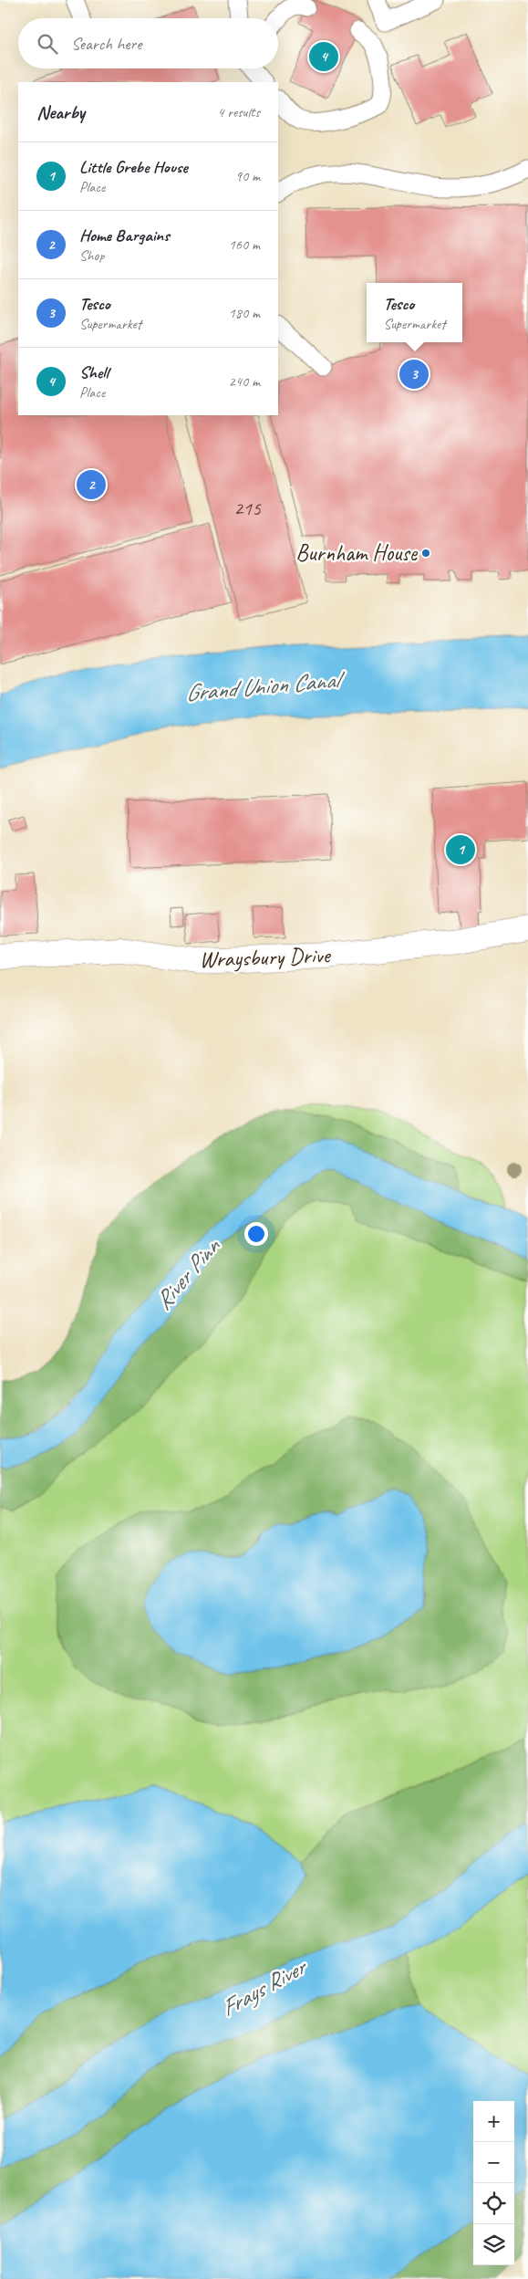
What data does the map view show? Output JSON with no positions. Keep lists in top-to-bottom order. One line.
{"streets":{"street":["Wraysbury Drive"]},"water":["Grand Union Canal","River Pinn","Frays River"],"places":["Burnham House"],"house_numbers":["215"],"page":{"search":"Search here","pins":["4","3","2","1"],"heading":["Nearby","4 results"],"list":[{"mark":"1","name":"Little Grebe House","note":"Place","value":"90 m"},{"mark":"2","name":"Home Bargains","note":"Shop","value":"160 m"},{"mark":"3","name":"Tesco","note":"Supermarket","value":"180 m"},{"mark":"4","name":"Shell","note":"Place","value":"240 m"}],"popup":["Tesco","Supermarket"],"map_buttons":["+","−"]}}
